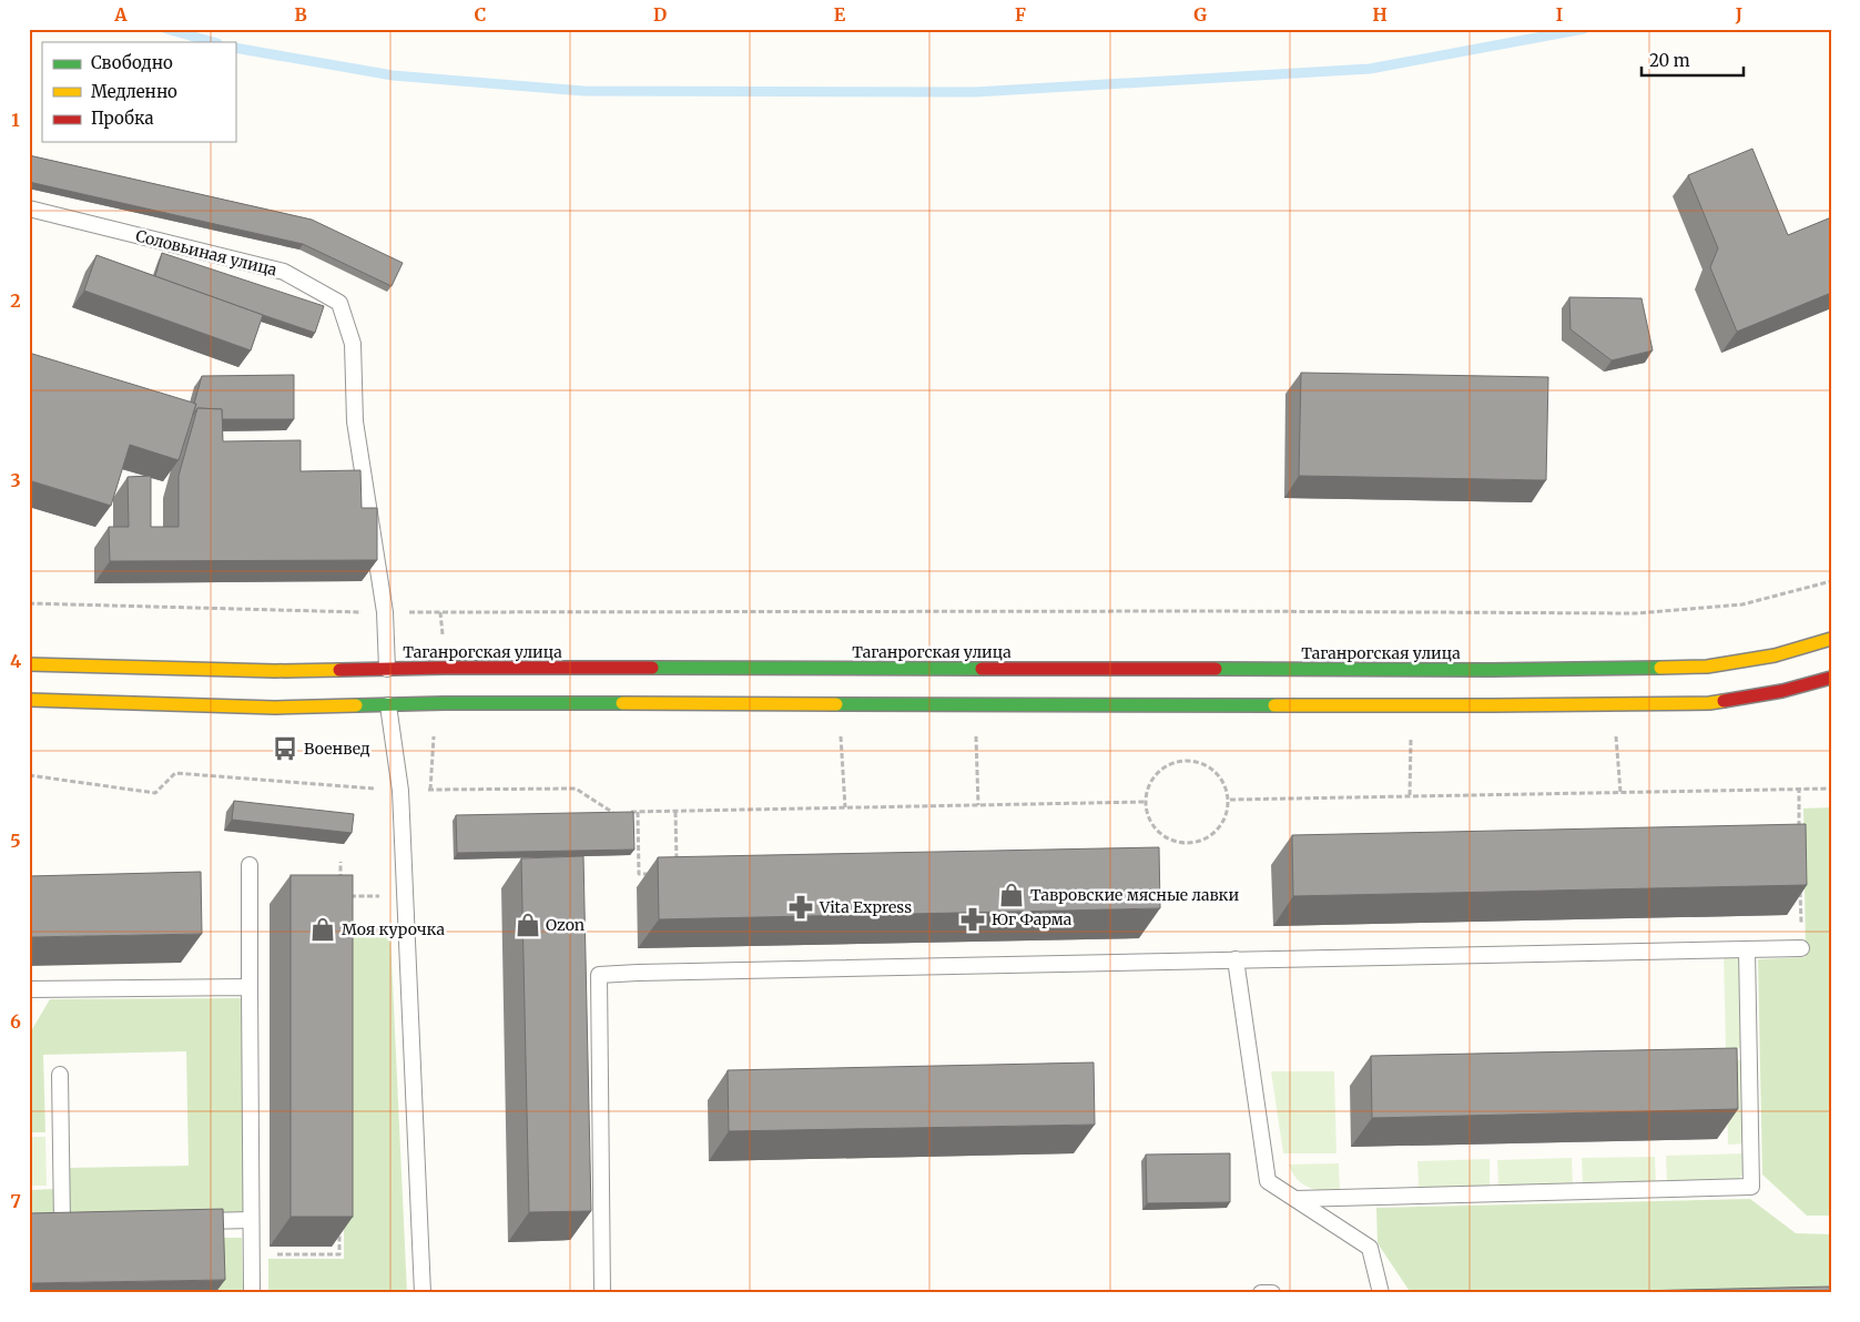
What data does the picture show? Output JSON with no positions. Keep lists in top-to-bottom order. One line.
{"streets":{"main road":["Таганрогская улица"],"lane":["Соловьиная улица"]},"crossings":[["Соловьиная улица","Таганрогская улица"]],"places":{"bus stop":["Военвед"],"shop":["Тавровские мясные лавки","Ozon","Моя курочка"],"pharmacy":["Vita Express","Юг Фарма"]},"legend":["Свободно","Медленно","Пробка"],"scale_bar":"20 m","grid":{"columns":["A","B","C","D","E","F","G","H","I","J"],"rows":["1","2","3","4","5","6","7"]}}
